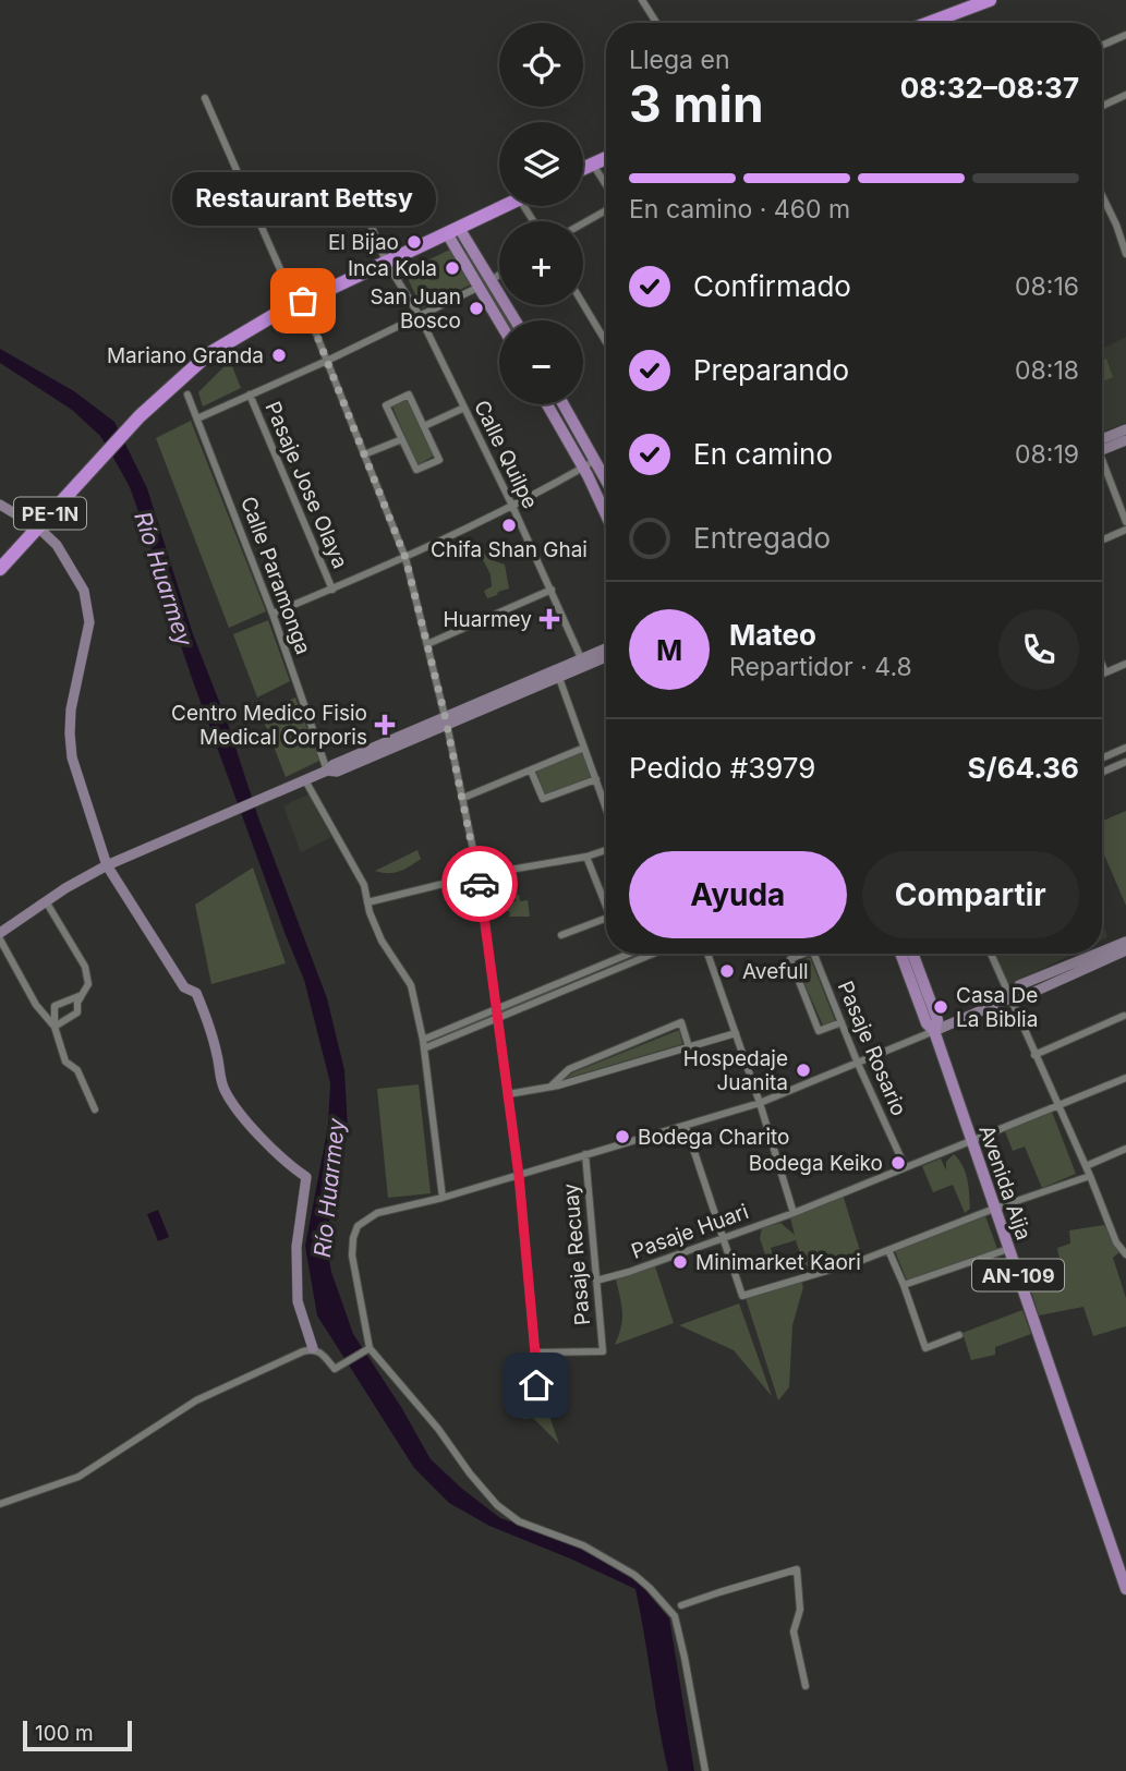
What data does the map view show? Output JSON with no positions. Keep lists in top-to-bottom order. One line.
{"streets":{"highway":["PE-1N"],"main road":["Avenida Aija","AN-109"],"street":["Calle Quilpe","Pasaje Jose Olaya","Calle Paramonga","Pasaje Rosario","Pasaje Huari","Pasaje Recuay"]},"crossings":[["Calle Quilpe","PE-1N"],["Pasaje Rosario","Pasaje Huari"],["Avenida Aija","Pasaje Huari"],["Pasaje Huari","Pasaje Recuay"]],"water":["Río Huarmey"],"places":{"other":["El Bijao","Inca Kola","Restaurant Bettsy","San Juan Bosco","Mariano Granda","Chifa Shan Ghai","Avefull","Casa De La Biblia","Hospedaje Juanita","Bodega Charito","Bodega Keiko","Minimarket Kaori"],"health":["Huarmey","Centro Medico Fisio Medical Corporis"]},"scale_bar":"100 m","page":{"map_buttons":["+","−"],"heading":["3 min","Llega en","08:32–08:37"],"panel":["Mateo","Repartidor · 4.8","Pedido #3979","S/64.36"],"bar":"En camino · 460 m","bubble":"Restaurant Bettsy","list":[["Confirmado","08:16"],["Preparando","08:18"],["En camino","08:19"],"Entregado"],"round":"M","buttons":["Ayuda","Compartir"],"scale":"100 m"}}
